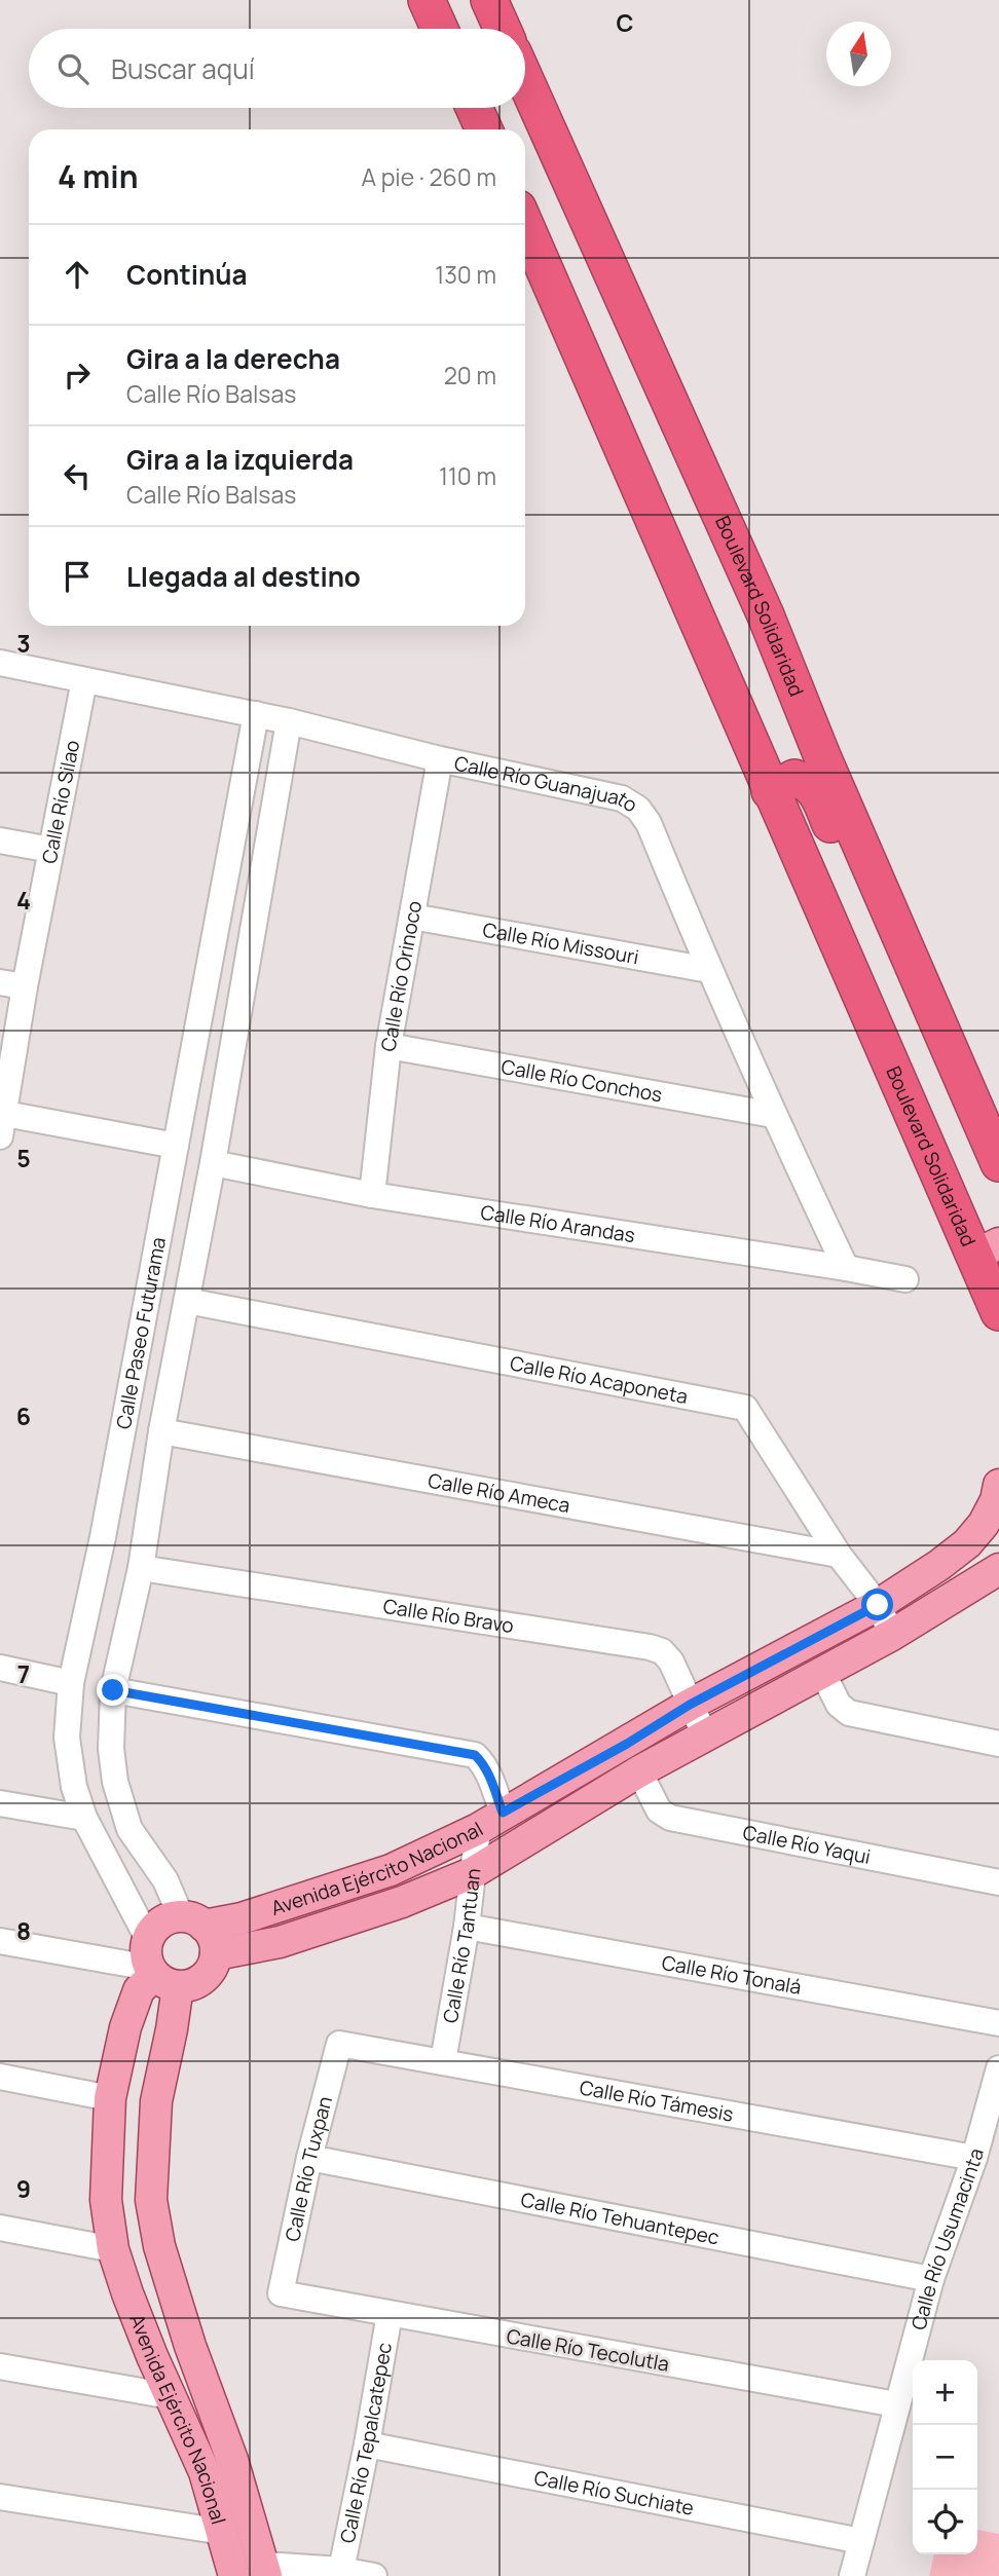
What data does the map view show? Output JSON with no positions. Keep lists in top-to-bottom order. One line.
{"streets":{"highway":["Boulevard Solidaridad"],"main road":["Avenida Ejército Nacional"],"street":["Calle Río Guanajuato","Calle Río Silao","Calle Río Missouri","Calle Río Orinoco","Calle Río Conchos","Calle Río Arandas","Calle Paseo Futurama","Calle Río Acaponeta","Calle Río Ameca","Calle Río Bravo","Calle Río Yaqui","Calle Río Tantuan","Calle Río Tonalá","Calle Río Támesis","Calle Río Tuxpan","Calle Río Tehuantepec","Calle Río Usumacinta","Calle Río Tecolutla","Calle Río Tepalcatepec","Calle Río Suchiate"]},"crossings":[["Calle Río Guanajuato","Calle Río Silao"],["Calle Río Guanajuato","Calle Río Missouri"],["Calle Río Guanajuato","Calle Río Orinoco"],["Calle Río Guanajuato","Calle Río Conchos"],["Calle Río Guanajuato","Calle Río Arandas"],["Calle Río Guanajuato","Calle Paseo Futurama"],["Calle Río Missouri","Calle Río Orinoco"],["Calle Río Orinoco","Calle Río Conchos"],["Calle Río Orinoco","Calle Río Arandas"],["Calle Río Arandas","Calle Paseo Futurama"],["Calle Paseo Futurama","Calle Río Acaponeta"],["Calle Paseo Futurama","Calle Río Ameca"],["Calle Paseo Futurama","Calle Río Bravo"],["Calle Paseo Futurama","Avenida Ejército Nacional"],["Calle Río Acaponeta","Calle Río Ameca"],["Calle Río Acaponeta","Avenida Ejército Nacional"],["Calle Río Bravo","Avenida Ejército Nacional"],["Calle Río Yaqui","Avenida Ejército Nacional"],["Avenida Ejército Nacional","Calle Río Tantuan"],["Calle Río Tantuan","Calle Río Tonalá"],["Calle Río Tantuan","Calle Río Támesis"],["Calle Río Támesis","Calle Río Tuxpan"],["Calle Río Támesis","Calle Río Usumacinta"],["Calle Río Tuxpan","Calle Río Tehuantepec"],["Calle Río Tuxpan","Calle Río Tecolutla"],["Calle Río Tehuantepec","Calle Río Usumacinta"],["Calle Río Usumacinta","Calle Río Tecolutla"],["Calle Río Usumacinta","Calle Río Suchiate"],["Calle Río Tecolutla","Calle Río Tepalcatepec"],["Calle Río Tepalcatepec","Calle Río Suchiate"]],"north":"top","page":{"search":"Buscar aquí","heading":["4 min","A pie · 260 m"],"list":[["Continúa","130 m"],["Gira a la derecha","Calle Río Balsas","20 m"],["Gira a la izquierda","Calle Río Balsas","110 m"],"Llegada al destino"],"map_buttons":["+","−"]},"grid":{"columns":["C"],"rows":["3","4","5","6","7","8","9"]}}
